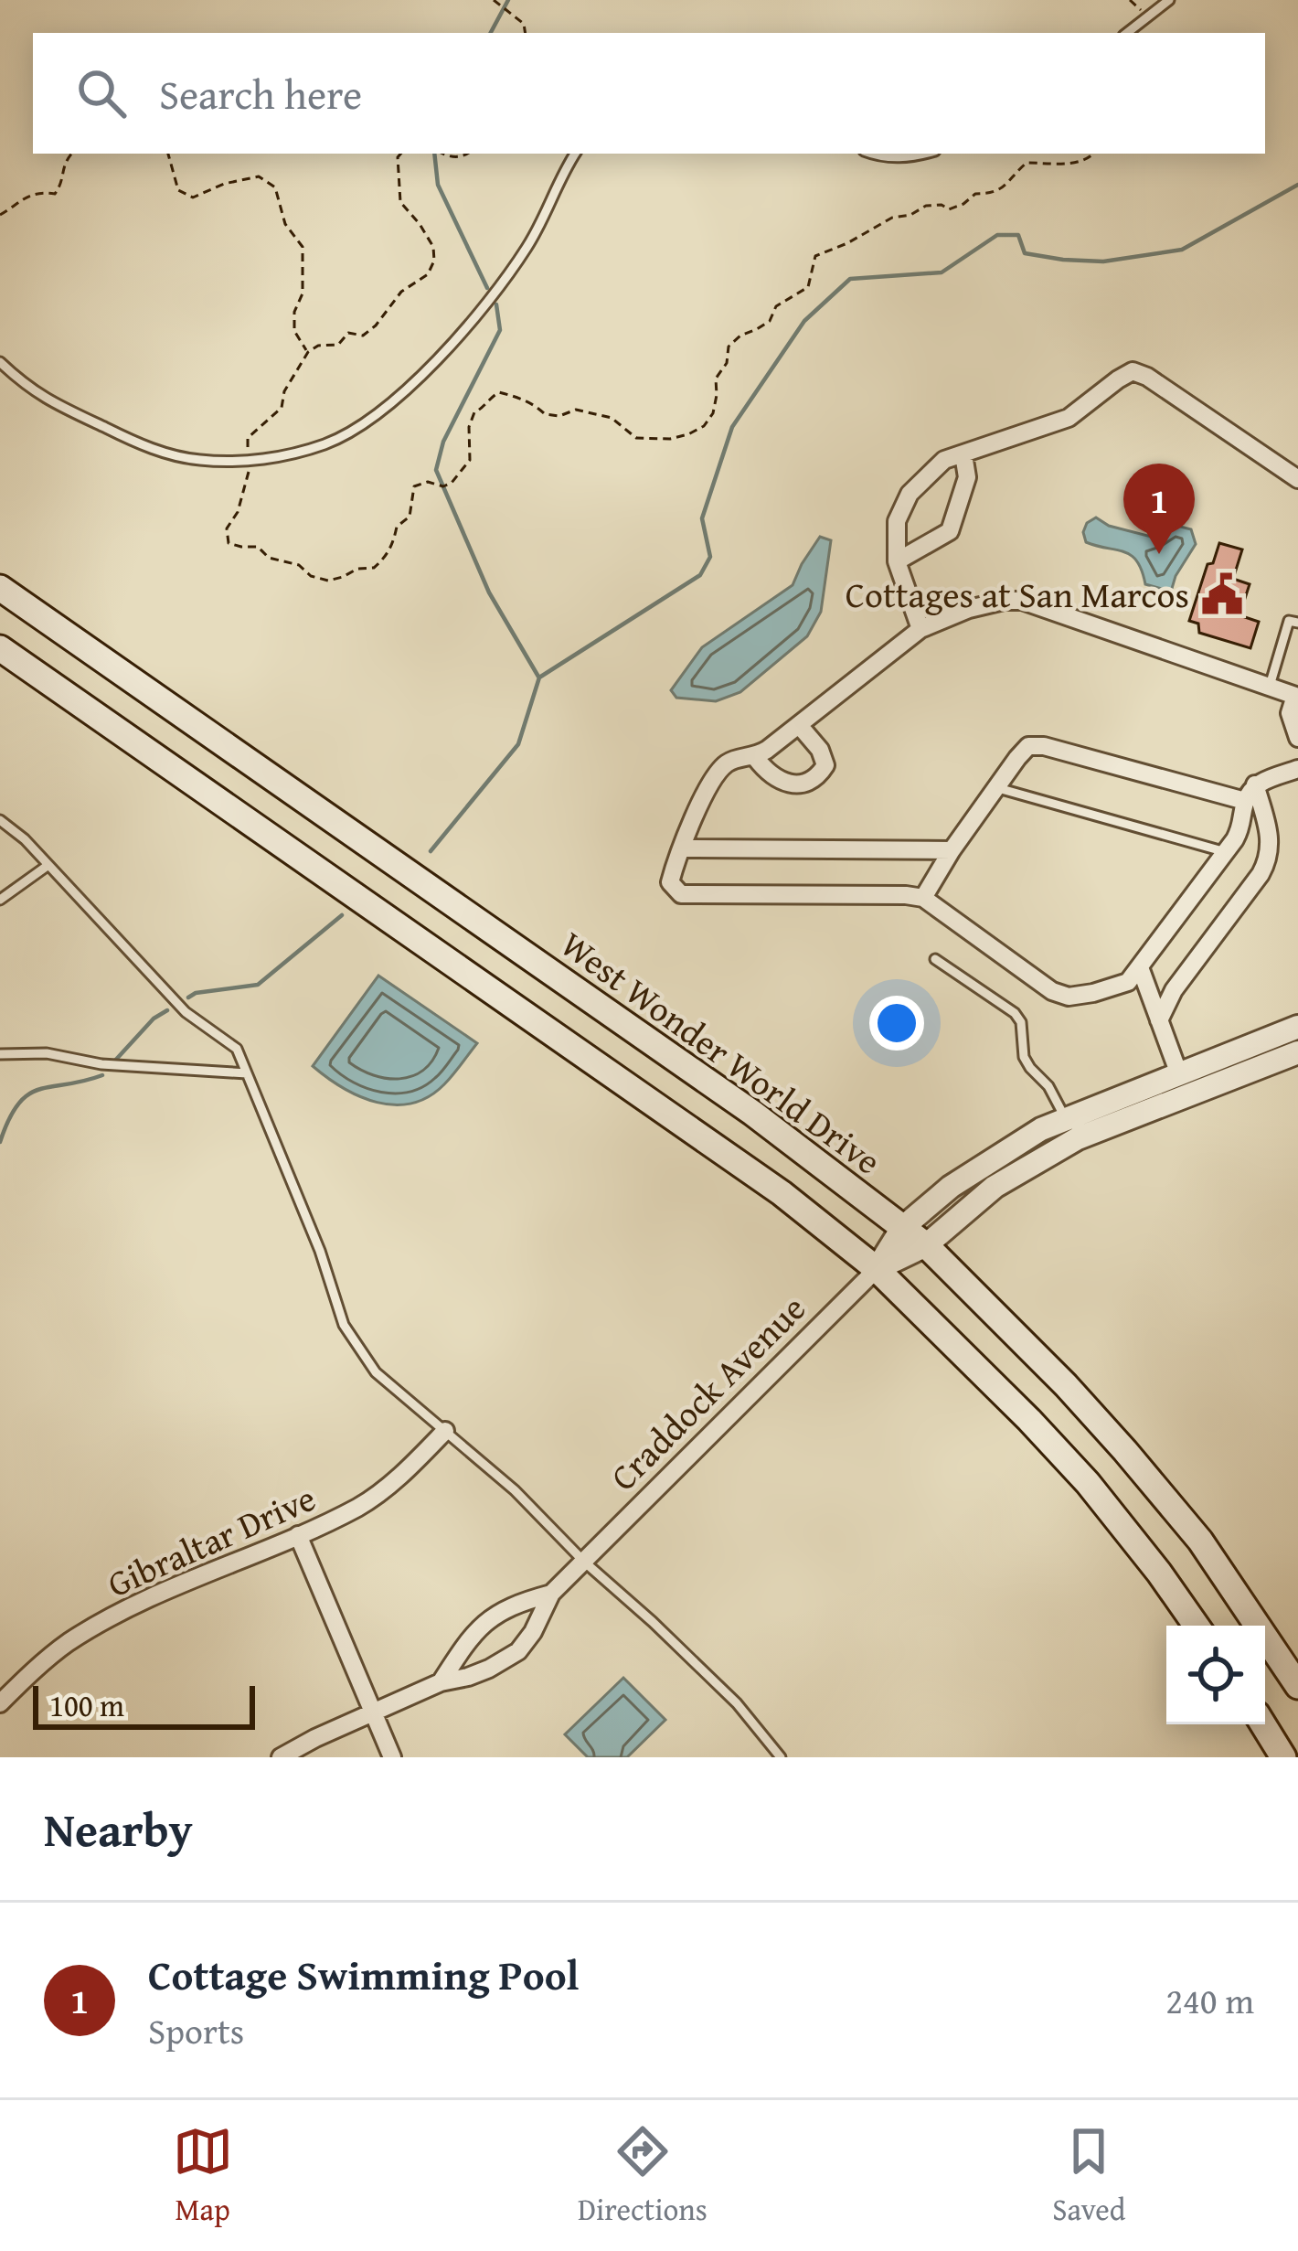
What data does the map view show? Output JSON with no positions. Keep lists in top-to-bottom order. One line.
{"streets":{"main road":["West Wonder World Drive"],"street":["Craddock Avenue","Gibraltar Drive"]},"crossings":[["West Wonder World Drive","Craddock Avenue"]],"places":{"public building":["Cottages at San Marcos"]},"scale_bar":"100 m","page":{"search":"Search here","pins":"1","scale":"100 m","heading":"Nearby","list":[{"mark":"1","name":"Cottage Swimming Pool","note":"Sports","value":"240 m"}],"nav":["Map","Directions","Saved"]}}
